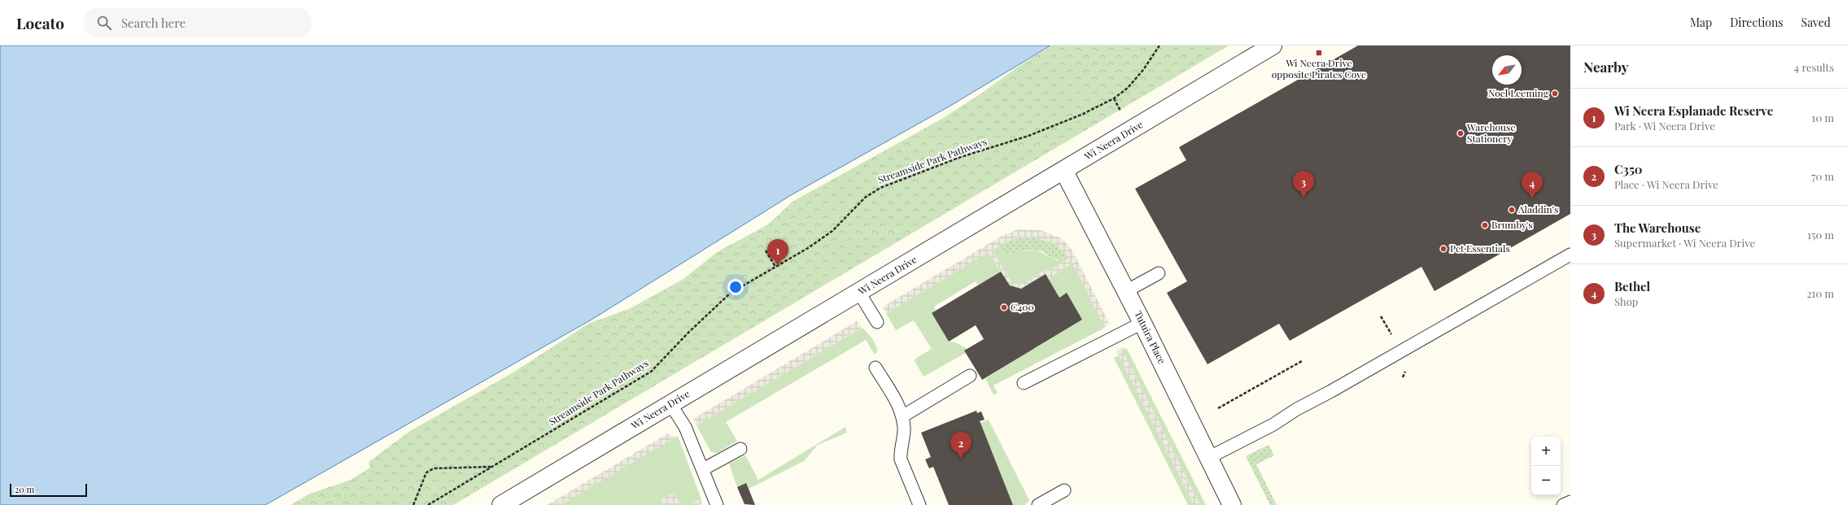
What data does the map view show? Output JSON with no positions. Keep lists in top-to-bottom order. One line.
{"streets":{"street":["Wi Neera Drive","Tutuira Place"],"path":["Streamside Park Pathways"]},"crossings":[["Wi Neera Drive","Tutuira Place"]],"places":{"transit":["Wi Neera Drive opposite Pirates Cove"],"other":["Noel Leeming","Warehouse Stationery","Aladdin’s","Brumby's","Pet Essentials","C400"]},"scale_bar":"20 m","north":"bottom left","page":{"header":"Locato","search":"Search here","nav":["Map","Directions","Saved"],"heading":["Nearby","4 results"],"list":[{"mark":"1","name":"Wi Neera Esplanade Reserve","note":"Park · Wi Neera Drive","value":"10 m"},{"mark":"2","name":"C350","note":"Place · Wi Neera Drive","value":"70 m"},{"mark":"3","name":"The Warehouse","note":"Supermarket · Wi Neera Drive","value":"150 m"},{"mark":"4","name":"Bethel","note":"Shop","value":"210 m"}],"pins":["3","4","1","2"],"map_buttons":["+","−"],"scale":"20 m"}}
